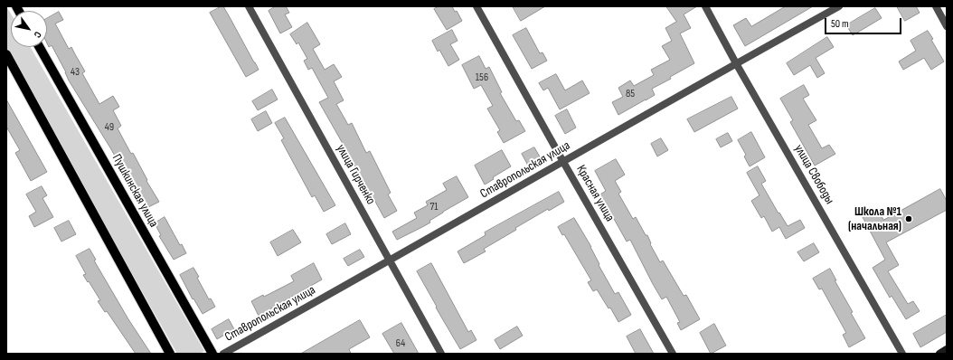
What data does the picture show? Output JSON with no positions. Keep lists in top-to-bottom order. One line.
{"streets":{"main road":["Пушкинская улица"],"street":["Ставропольская улица","улица Гирченко","улица Свободы","Красная улица"]},"crossings":[["Ставропольская улица","улица Гирченко"],["Ставропольская улица","улица Свободы"],["Ставропольская улица","Красная улица"]],"places":["Школа №1 (начальная)"],"house_numbers":["43","156","85","49","71","64"],"scale_bar":"50 m","north":"bottom right"}
